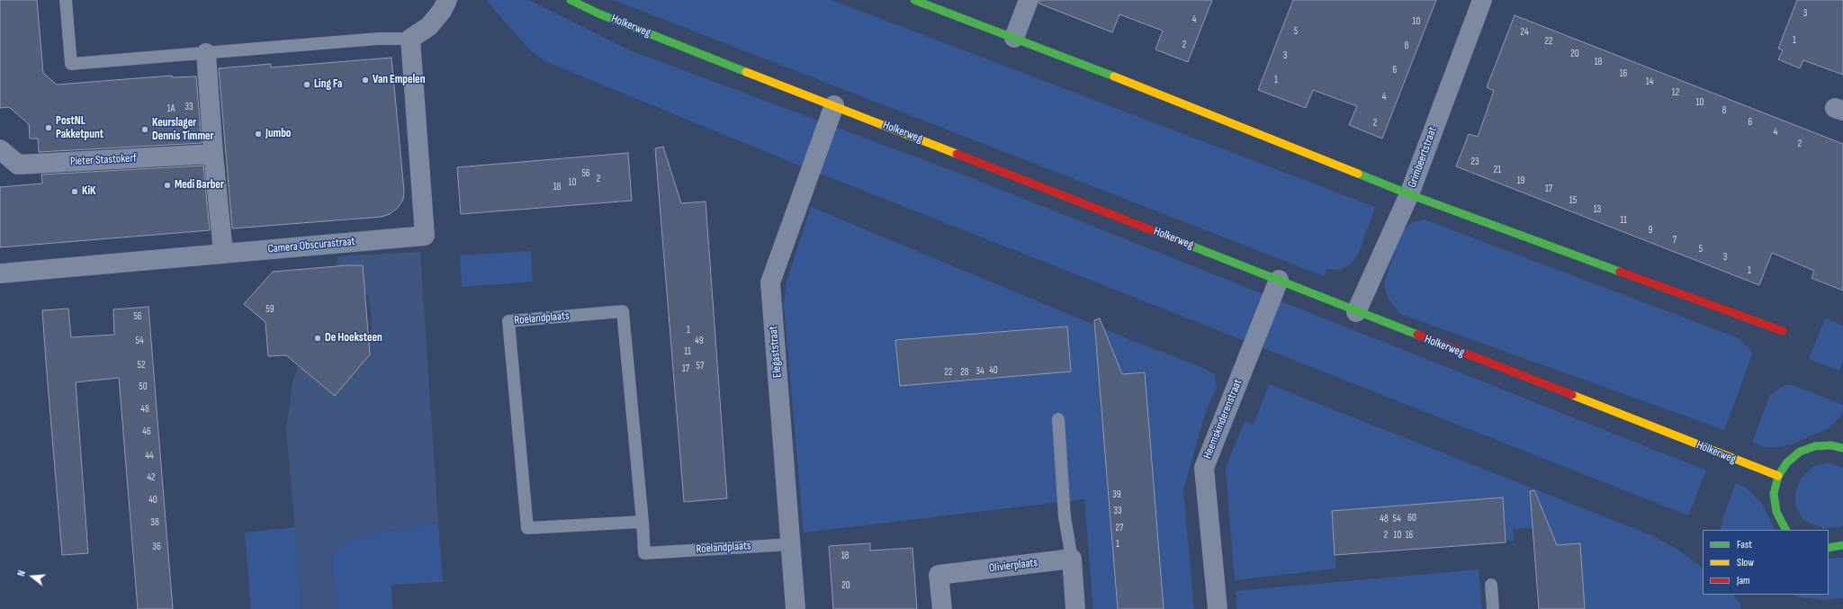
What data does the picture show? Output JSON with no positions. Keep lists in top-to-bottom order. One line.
{"streets":{"street":["Holkerweg","Grimbeertstraat","Pieter Stastokerf","Camera Obscurastraat","Elegaststraat","Heemskinderenstraat","Olivierplaats"],"lane":["Roelandplaats"]},"crossings":[["Holkerweg","Grimbeertstraat"],["Holkerweg","Elegaststraat"],["Holkerweg","Heemskinderenstraat"],["Roelandplaats","Elegaststraat"]],"places":["Van Empelen","Ling Fa","PostNL Pakketpunt","Keurslager Dennis Timmer","Jumbo","Medi Barber","KiK","De Hoeksteen"],"house_numbers":["3","4","10","5","24","1","22","2","8","20","3","18","6","16","1","14","12","4","10","33","1A","8","6","2","4","2","23","21","56","2","19","10","18","17","15","13","11","9","7","5","3","1","59","56","1","54","49","11","52","57","17","40","34","22","28","50","48","46","44","42","39","40","33","60","48","54","38","27","2","10","16","1","36","18","20"],"legend":["Fast","Slow","Jam"],"north":"left"}
